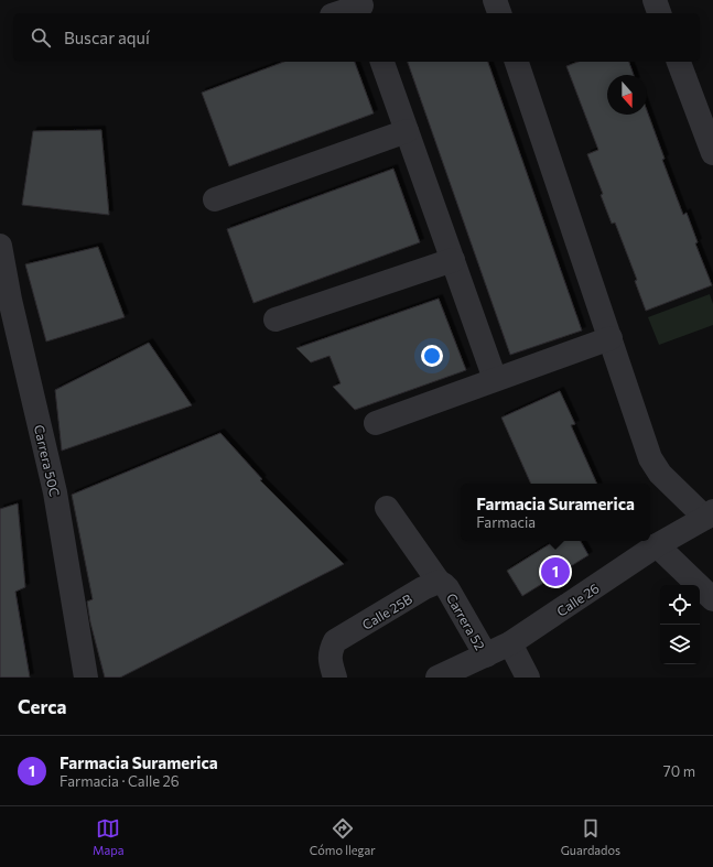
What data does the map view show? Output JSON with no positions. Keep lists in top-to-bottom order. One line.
{"streets":{"street":["Carrera 50C","Calle 26","Calle 25B","Carrera 52"]},"crossings":[["Calle 26","Carrera 52"],["Calle 25B","Carrera 52"]],"north":"bottom","page":{"search":"Buscar aquí","popup":["Farmacia Suramerica","Farmacia"],"pins":"1","heading":"Cerca","list":[{"mark":"1","name":"Farmacia Suramerica","note":"Farmacia · Calle 26","value":"70 m"}],"nav":["Mapa","Cómo llegar","Guardados"]}}
